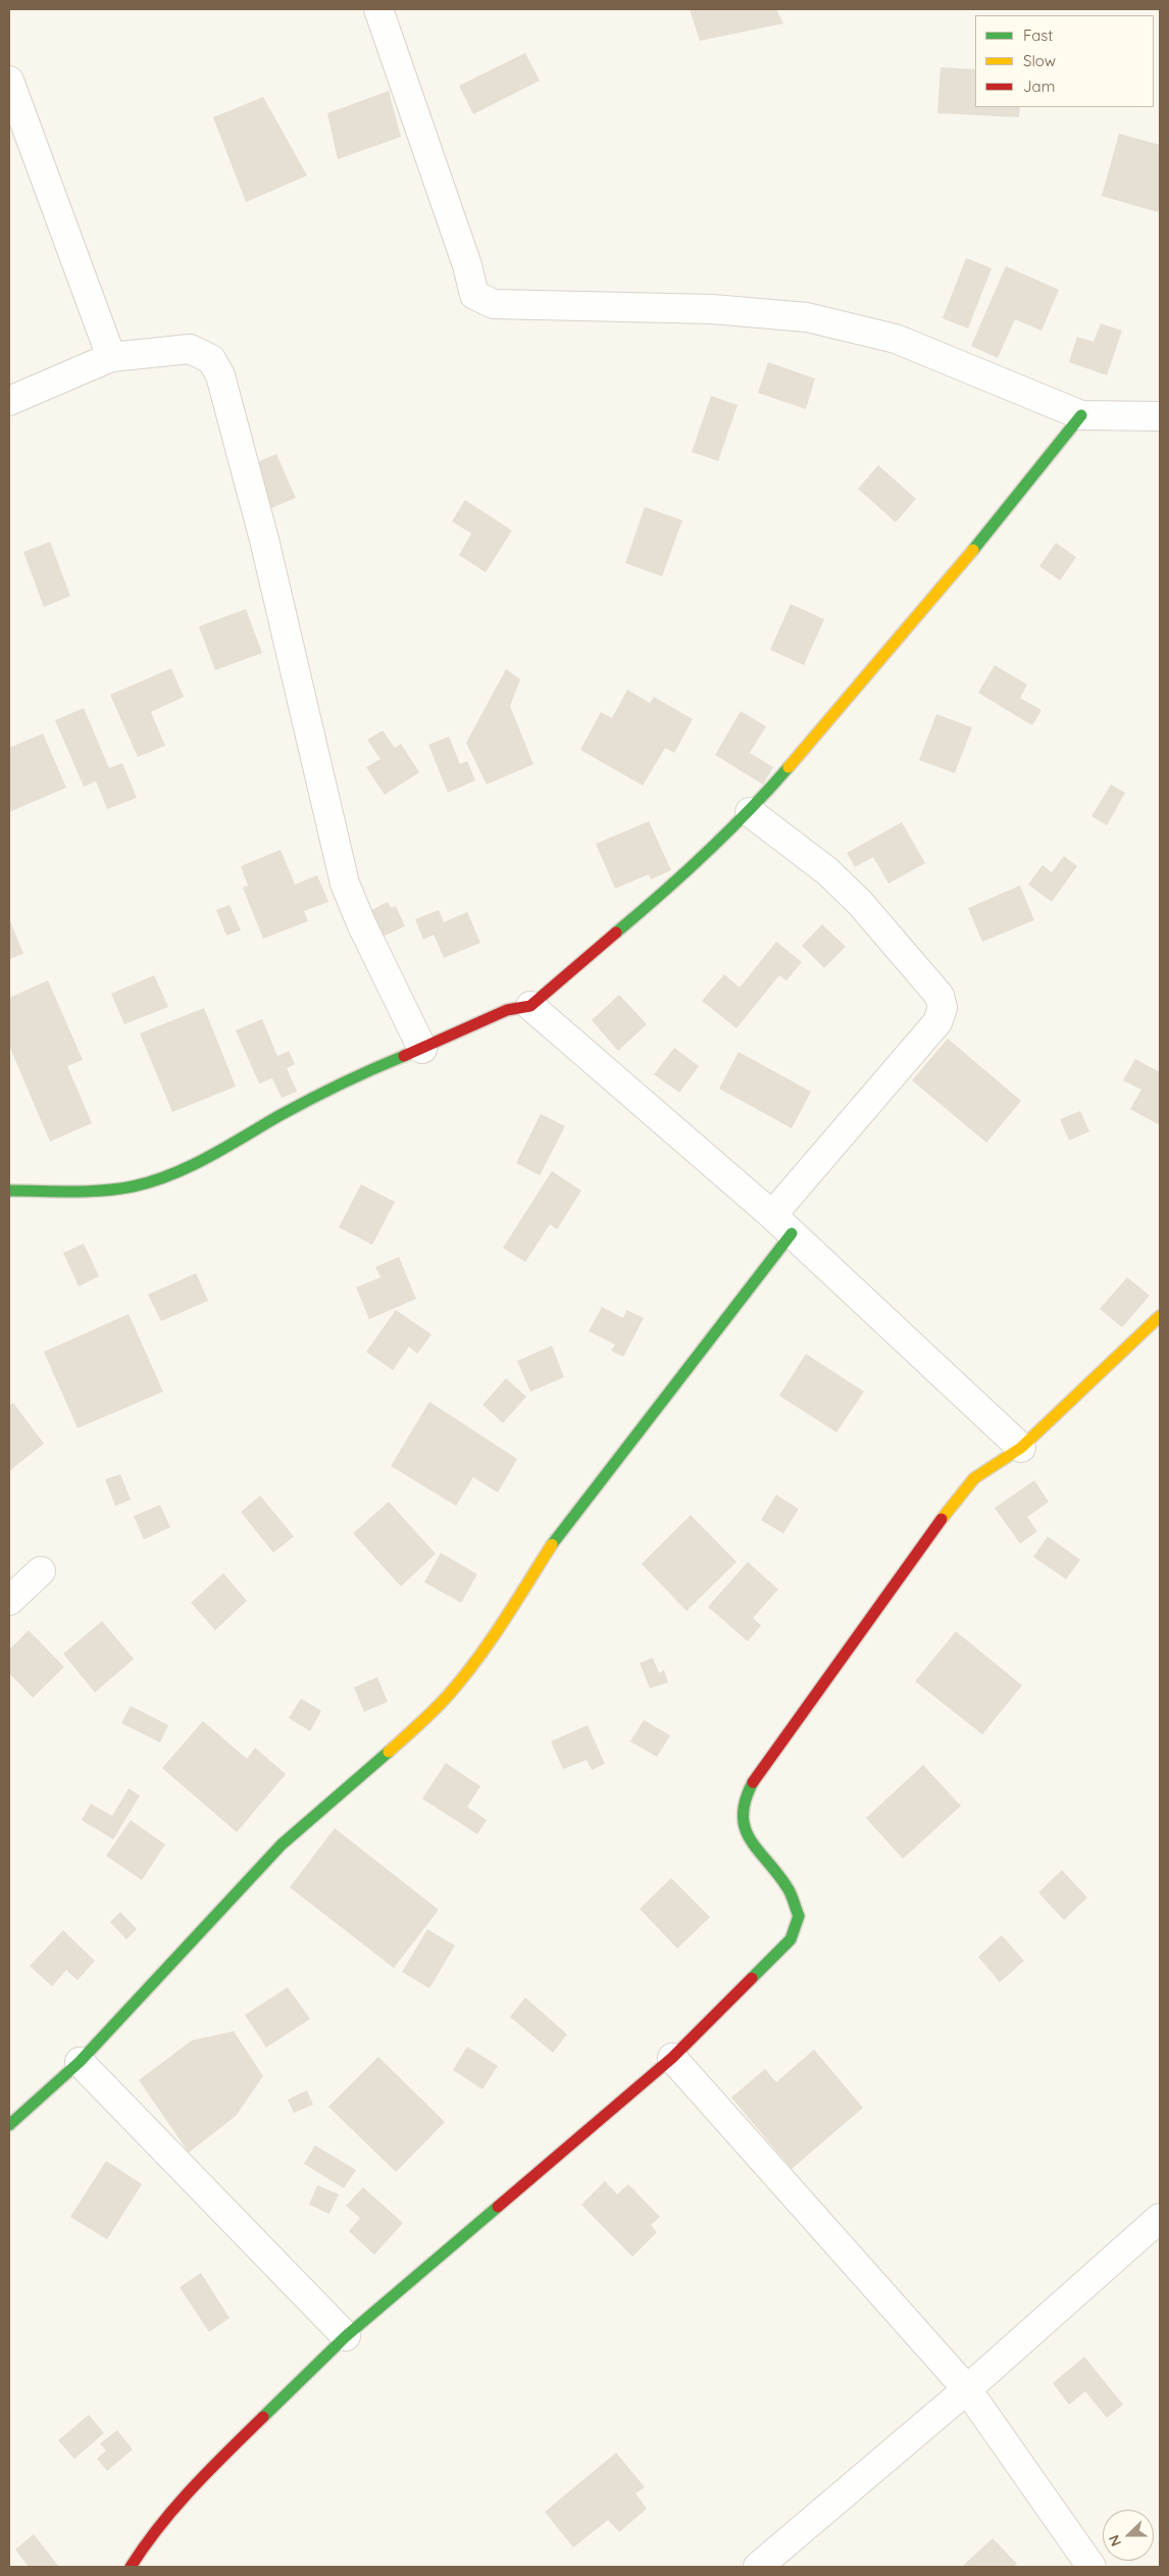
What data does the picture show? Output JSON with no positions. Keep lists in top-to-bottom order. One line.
{"legend":["Fast","Slow","Jam"],"north":"left"}
